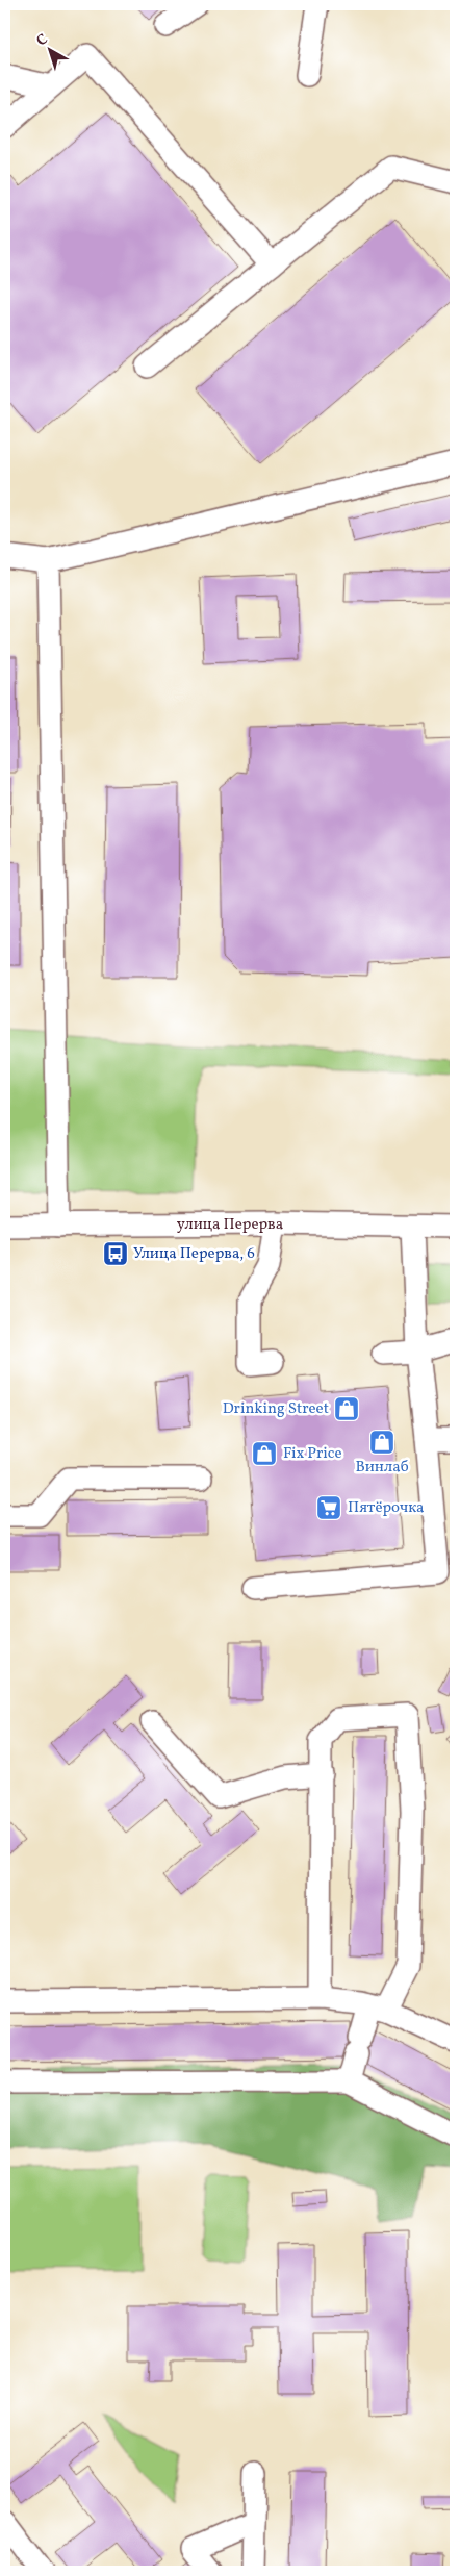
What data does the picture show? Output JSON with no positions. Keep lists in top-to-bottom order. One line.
{"streets":{"street":["улица Перерва"]},"places":{"bus stop":["Улица Перерва, 6"],"shop":["Drinking Street","Винлаб","Fix Price"],"supermarket":["Пятёрочка"]},"north":"top left"}
